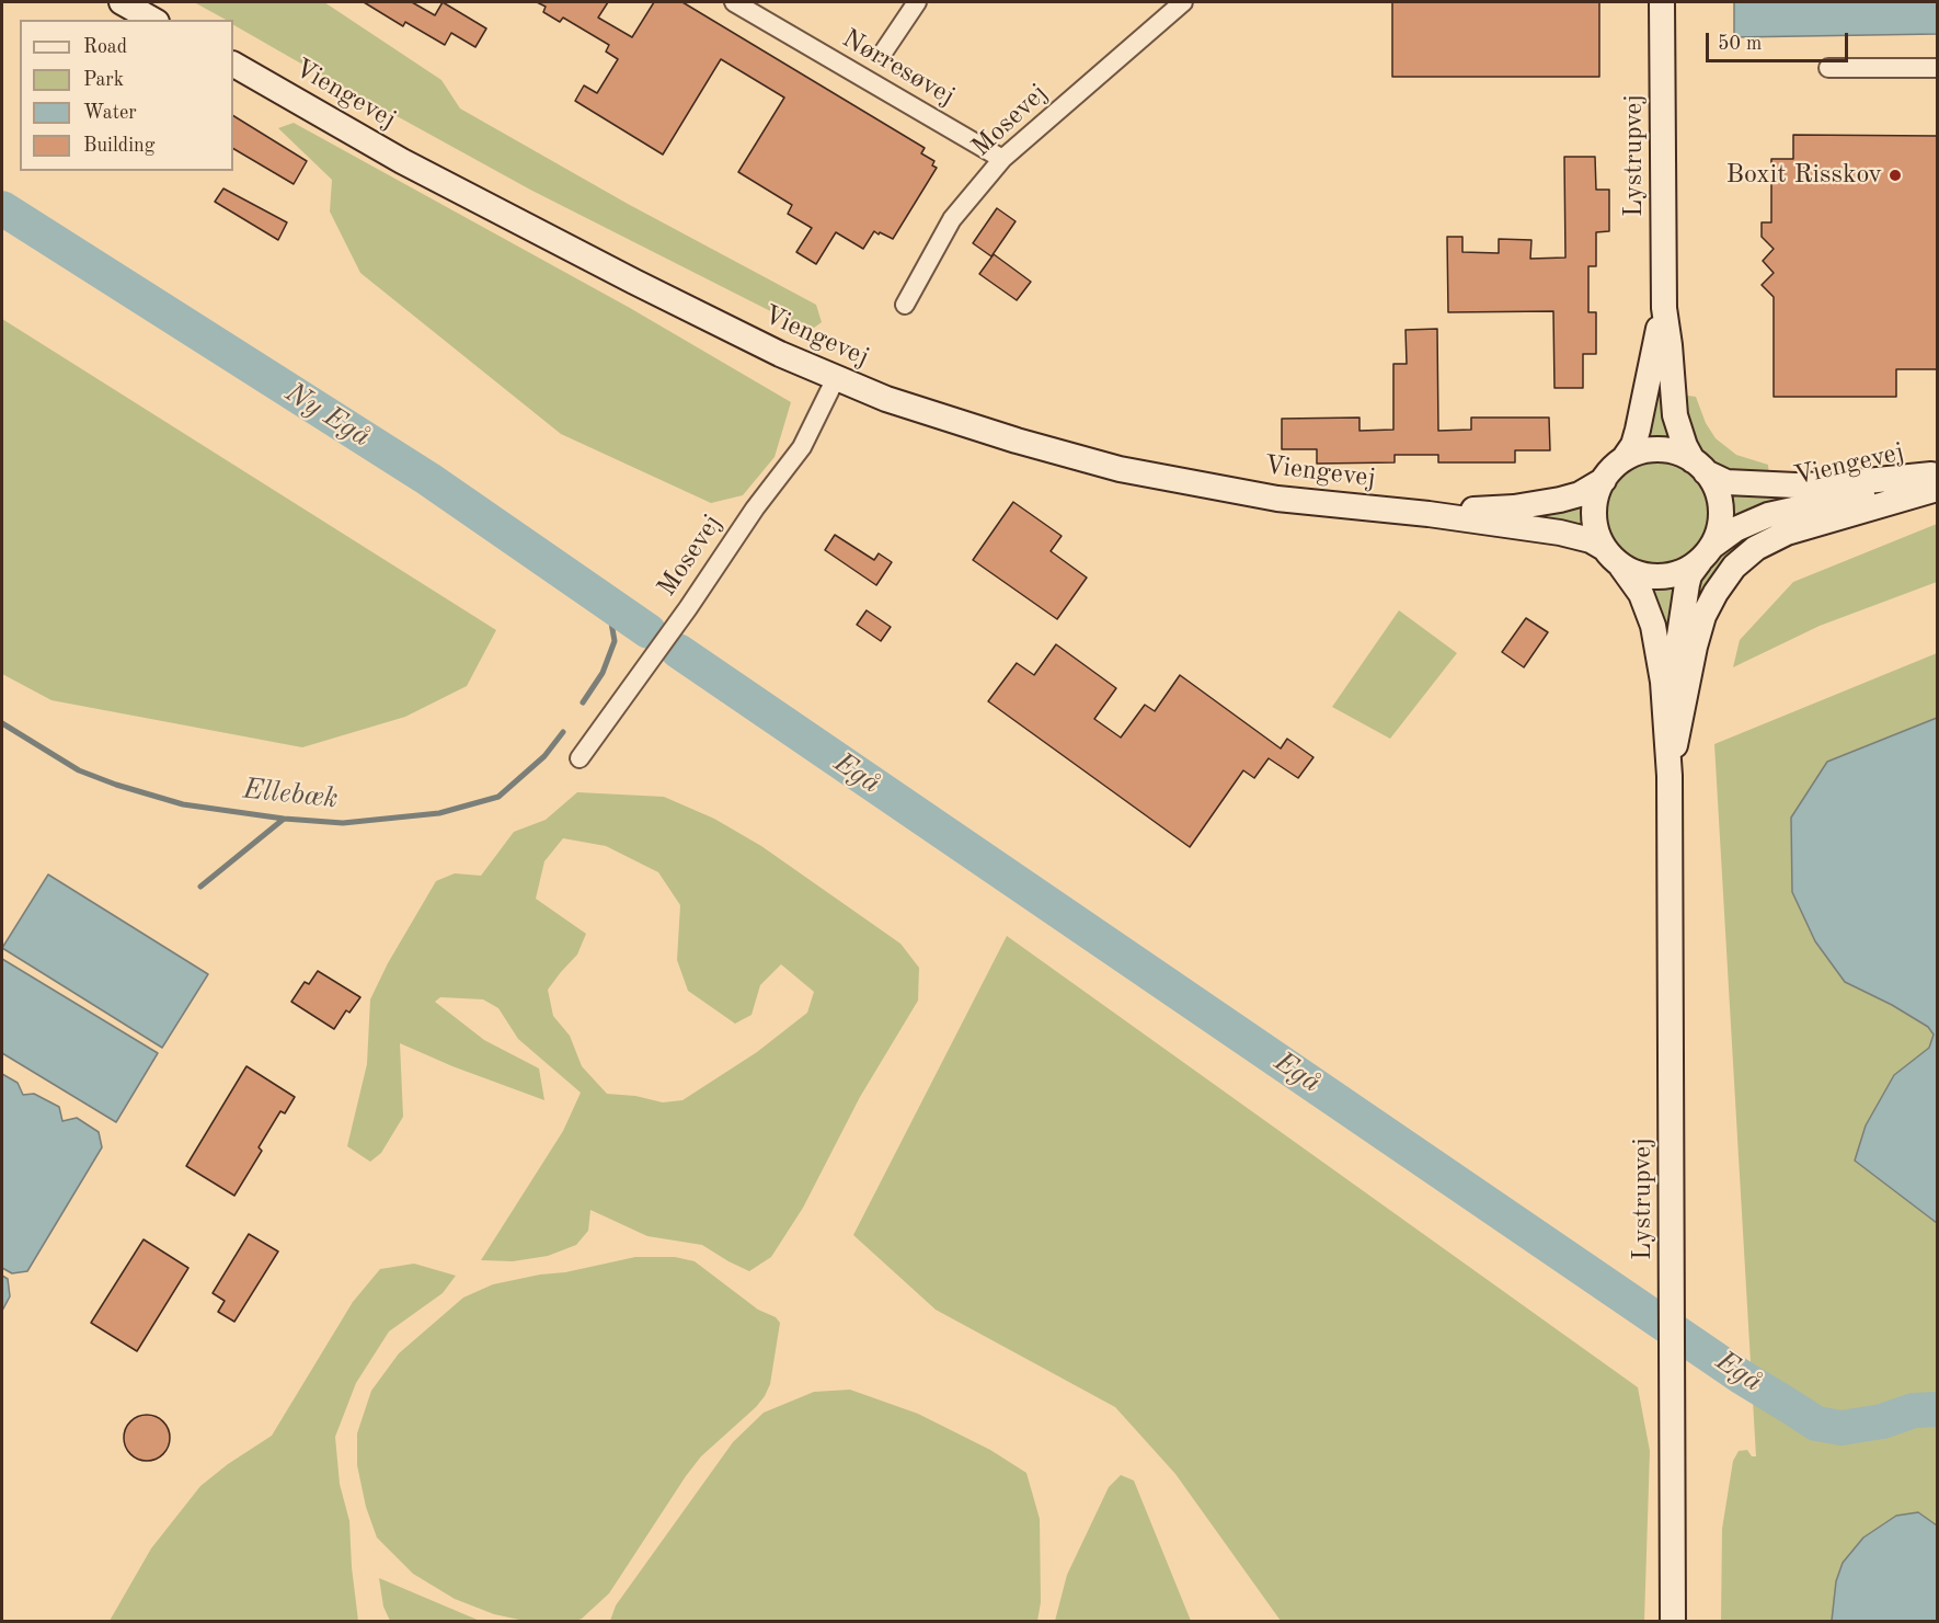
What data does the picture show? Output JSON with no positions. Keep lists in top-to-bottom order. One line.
{"streets":{"street":["Nørresøvej","Viengevej","Mosevej","Lystrupvej"]},"crossings":[["Nørresøvej","Mosevej"],["Viengevej","Mosevej"],["Viengevej","Lystrupvej"]],"water":["Ny Egå","Egå","Ellebæk"],"places":["Boxit Risskov"],"legend":["Road","Park","Water","Building"],"scale_bar":"50 m"}
